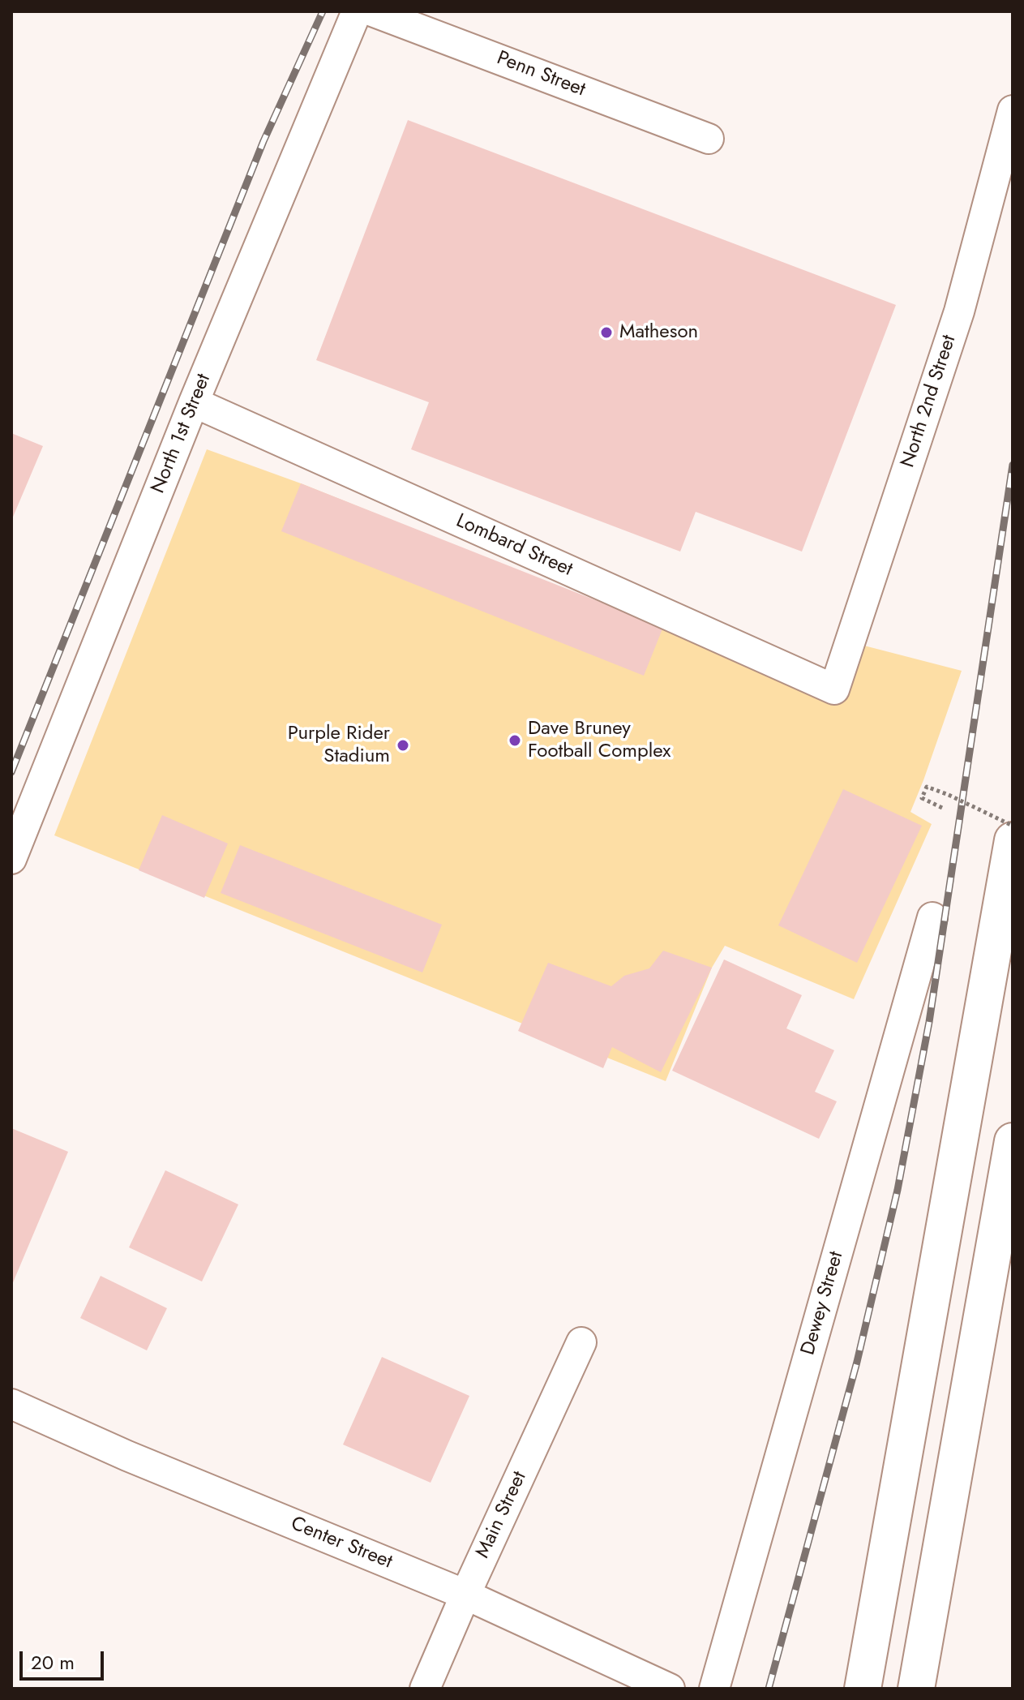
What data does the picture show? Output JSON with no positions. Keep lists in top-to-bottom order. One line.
{"streets":{"street":["Penn Street","North 2nd Street","North 1st Street","Lombard Street","Dewey Street","Main Street","Center Street"]},"crossings":[["North 2nd Street","Lombard Street"],["North 1st Street","Lombard Street"],["Main Street","Center Street"]],"places":["Matheson","Dave Bruney Football Complex","Purple Rider Stadium"],"scale_bar":"20 m"}
